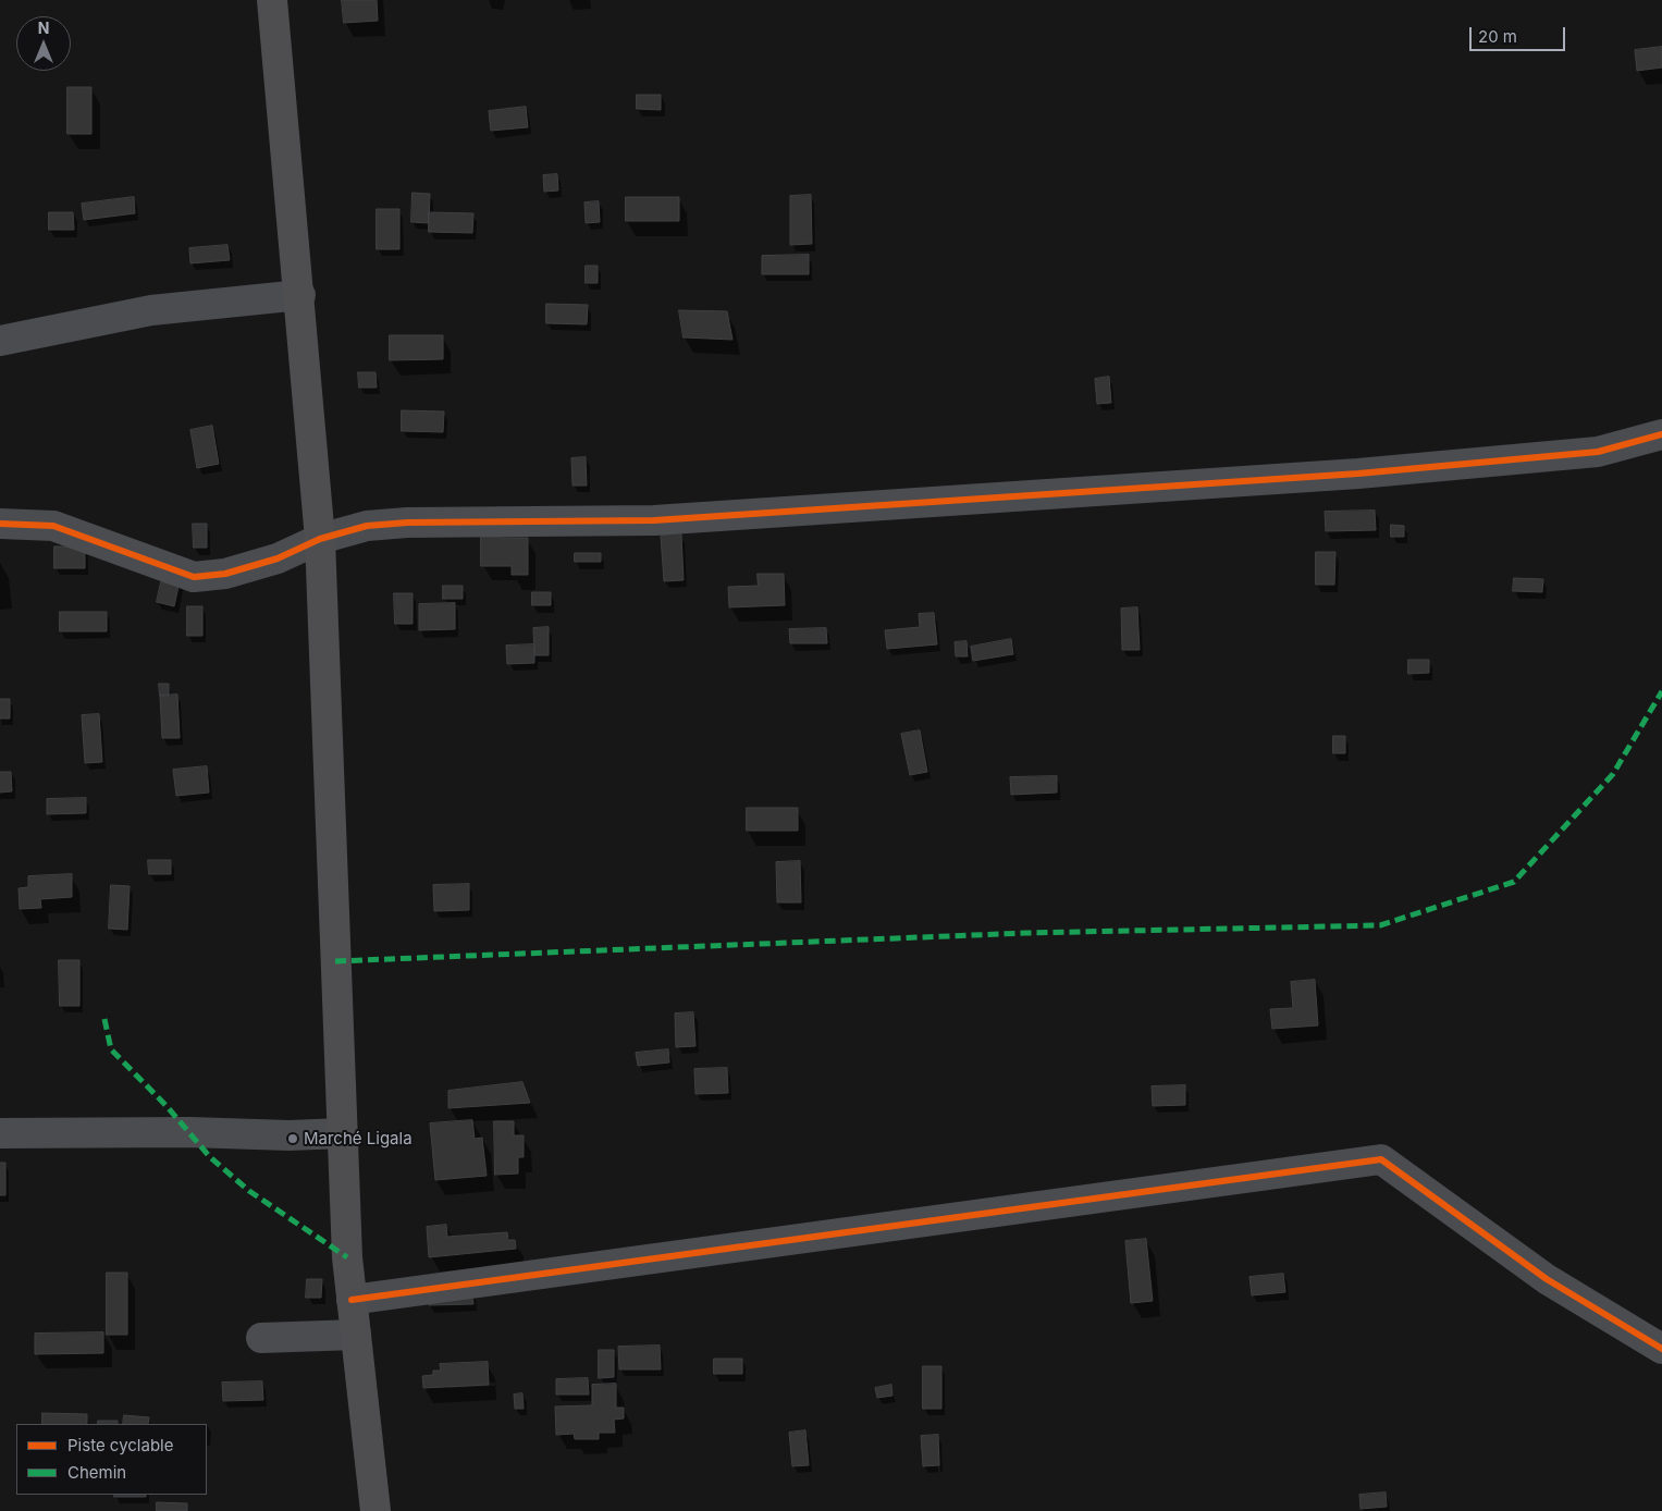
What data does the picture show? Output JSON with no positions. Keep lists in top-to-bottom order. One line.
{"places":["Marché Ligala"],"legend":["Piste cyclable","Chemin"],"scale_bar":"20 m","north":"top"}
